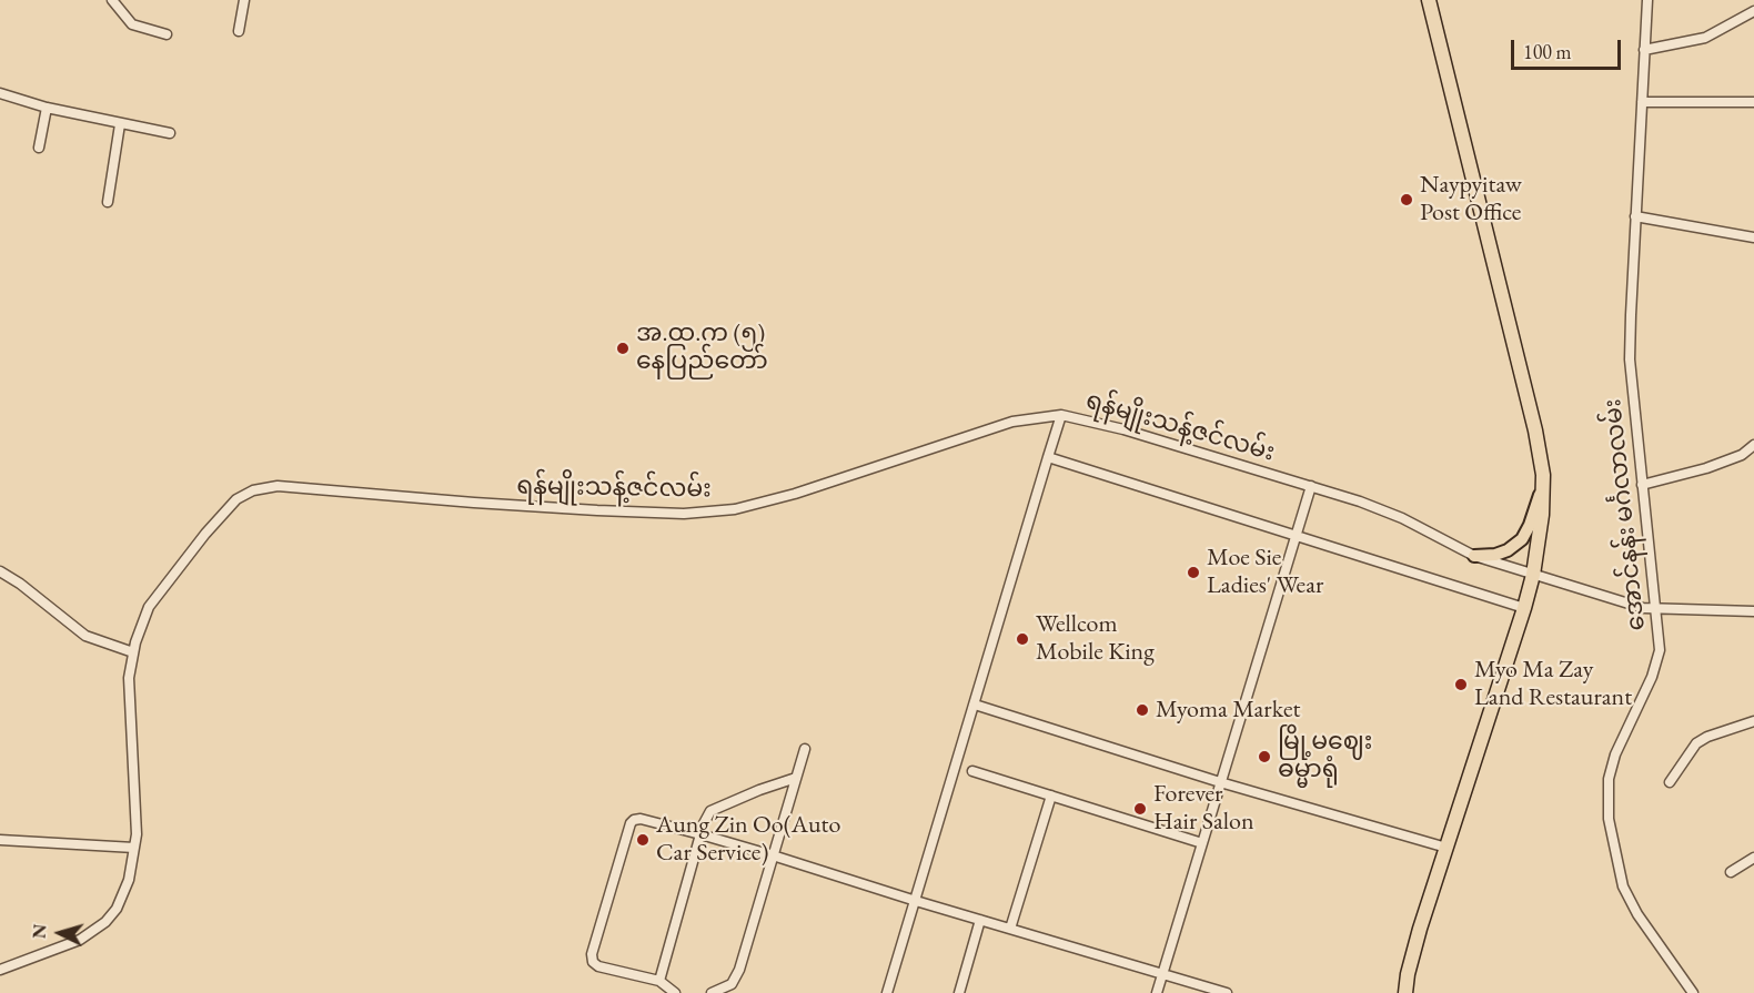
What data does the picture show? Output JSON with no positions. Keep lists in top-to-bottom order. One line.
{"streets":{"street":["ရန်မျိုးသန့်ဇင်လမ်း","အောင်နန်း မင်္ဂလာလမ်း"]},"crossings":[["ရန်မျိုးသန့်ဇင်လမ်း","အောင်နန်း မင်္ဂလာလမ်း"]],"places":["Naypyitaw Post Office","အ.ထ.က (၅) နေပြည်တော်","Moe Sie Ladies' Wear","Wellcom Mobile King","Myo Ma Zay Land Restaurant","Myoma Market","မြို့မဈေး ဓမ္မာရုံ","Forever Hair Salon","Aung Zin Oo(Auto Car Service)"],"scale_bar":"100 m","north":"left"}
